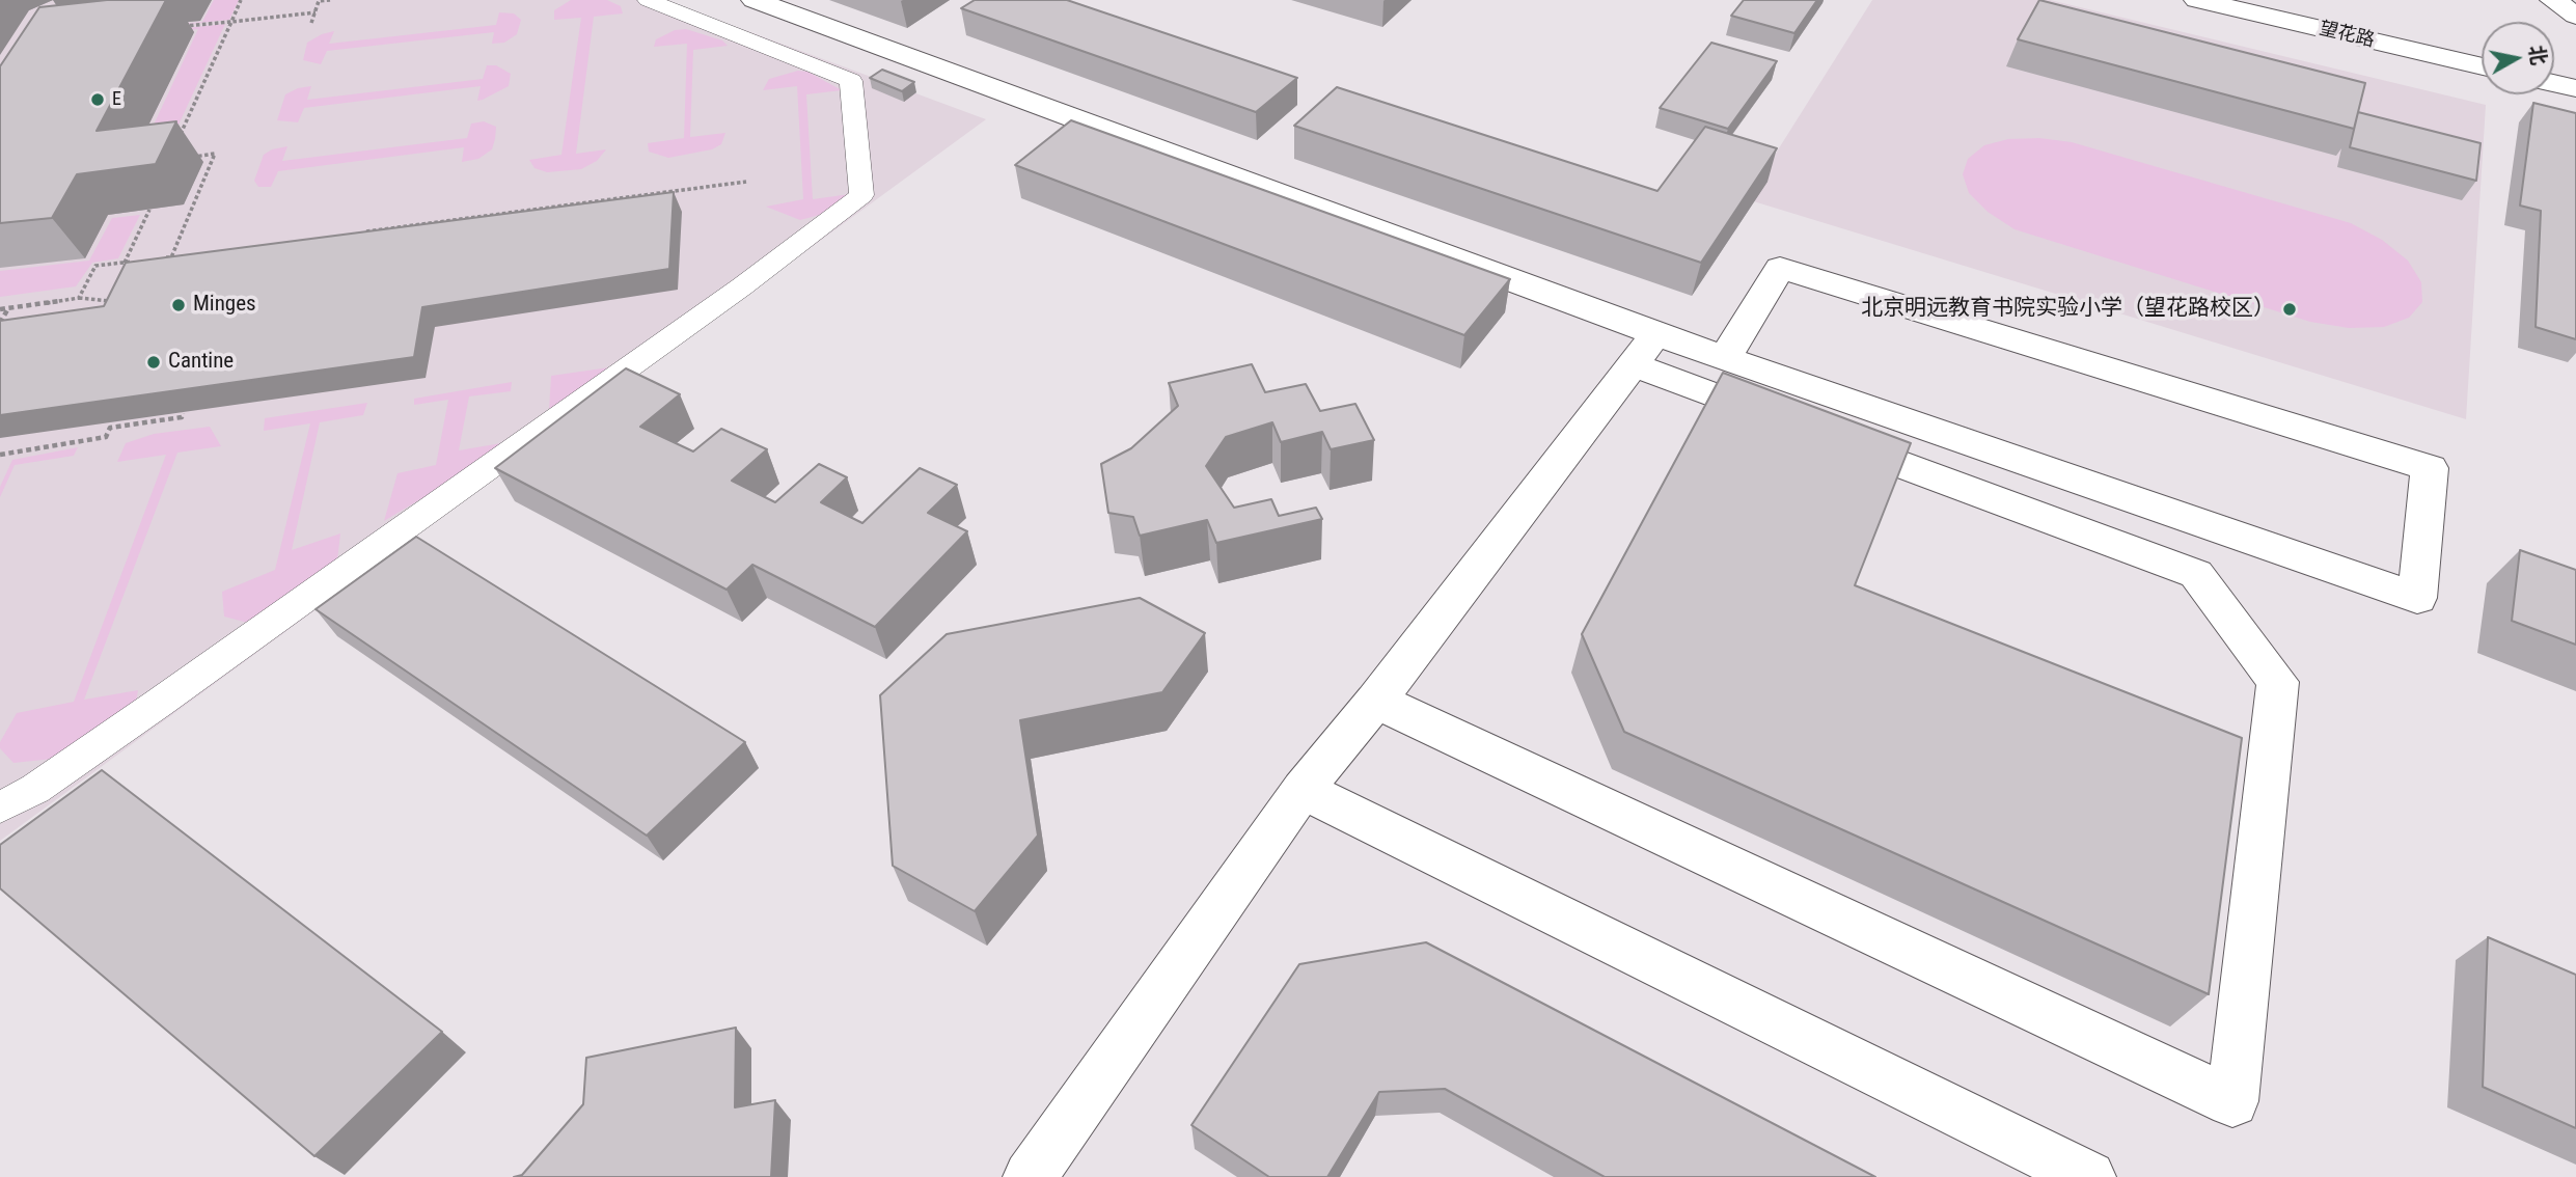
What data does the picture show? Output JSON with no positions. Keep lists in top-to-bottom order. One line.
{"streets":{"street":["望花路"]},"places":["E","Minges","北京明远教育书院实验小学（望花路校区）","Cantine"],"north":"right"}
